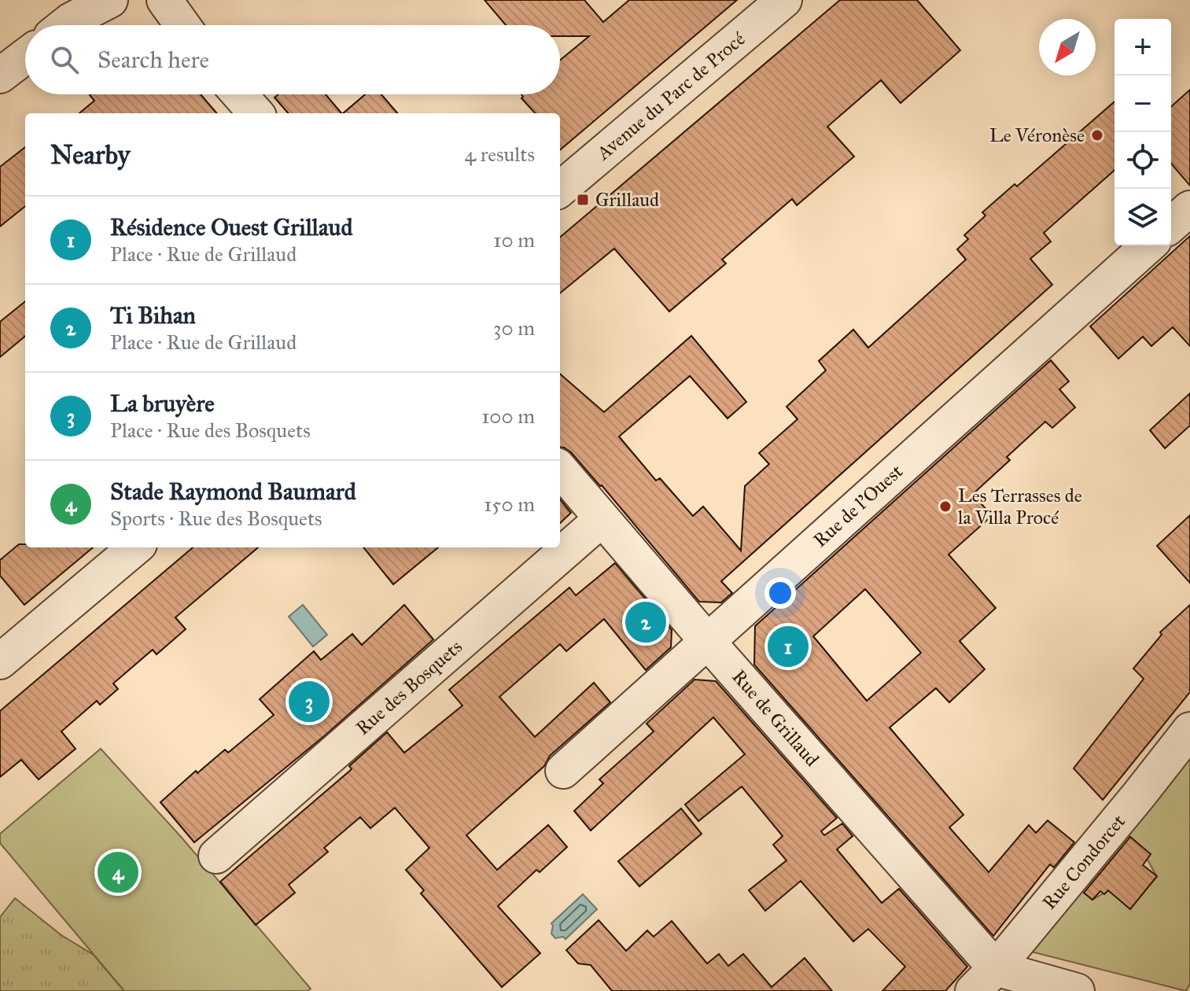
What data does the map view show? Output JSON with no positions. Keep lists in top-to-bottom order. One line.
{"streets":{"street":["Avenue du Parc de Procé","Rue de l'Ouest","Rue des Bosquets","Rue de Grillaud","Rue Condorcet"]},"crossings":[["Rue de l'Ouest","Rue de Grillaud"],["Rue des Bosquets","Rue de Grillaud"],["Rue de Grillaud","Rue Condorcet"]],"places":{"other":["Le Véronèse","Les Terrasses de la Villa Procé"],"transit":["Grillaud"]},"north":"bottom left","page":{"map_buttons":["+","−"],"search":"Search here","heading":["Nearby","4 results"],"list":[{"mark":"1","name":"Résidence Ouest Grillaud","note":"Place · Rue de Grillaud","value":"10 m"},{"mark":"2","name":"Ti Bihan","note":"Place · Rue de Grillaud","value":"30 m"},{"mark":"3","name":"La bruyère","note":"Place · Rue des Bosquets","value":"100 m"},{"mark":"4","name":"Stade Raymond Baumard","note":"Sports · Rue des Bosquets","value":"150 m"}],"pins":["2","1","3","4"]}}
